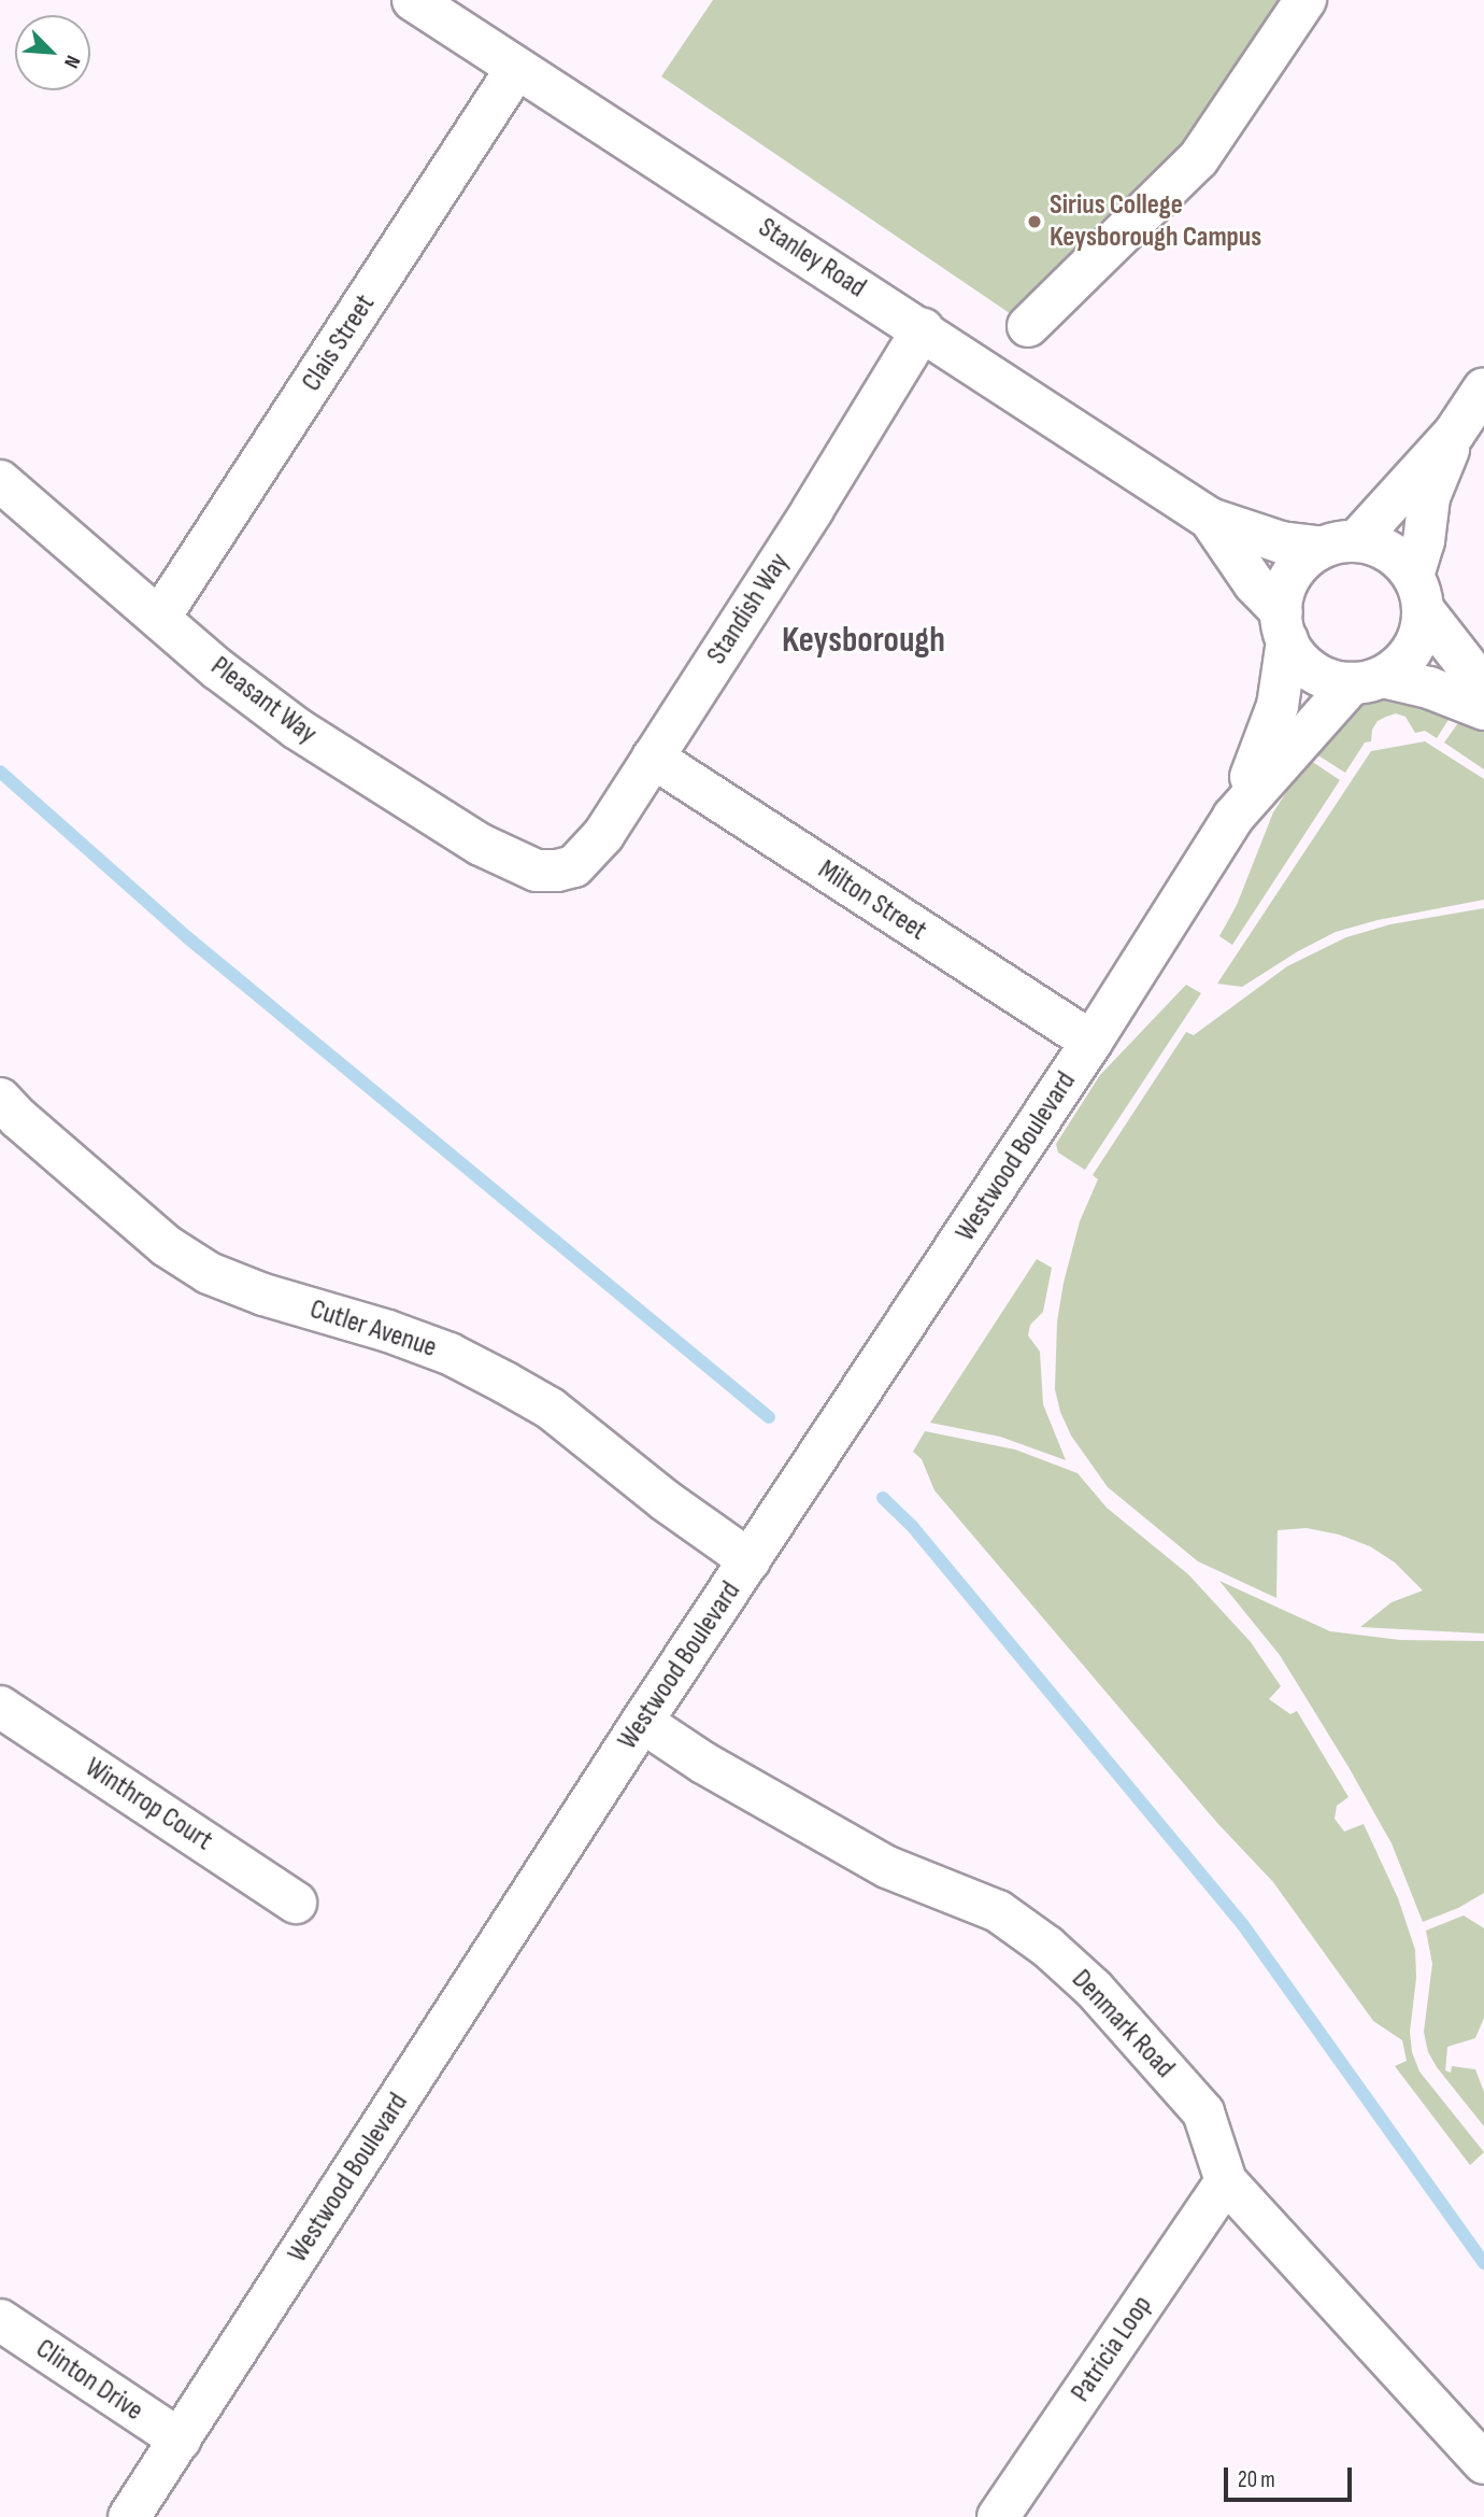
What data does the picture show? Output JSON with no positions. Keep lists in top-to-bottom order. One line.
{"streets":{"street":["Stanley Road","Clais Street","Standish Way","Pleasant Way","Milton Street","Westwood Boulevard","Cutler Avenue","Winthrop Court","Denmark Road","Patricia Loop","Clinton Drive"]},"crossings":[["Stanley Road","Clais Street"],["Stanley Road","Standish Way"],["Stanley Road","Westwood Boulevard"],["Clais Street","Pleasant Way"],["Standish Way","Pleasant Way"],["Standish Way","Milton Street"],["Milton Street","Westwood Boulevard"],["Westwood Boulevard","Cutler Avenue"],["Westwood Boulevard","Denmark Road"],["Westwood Boulevard","Clinton Drive"],["Denmark Road","Patricia Loop"]],"districts":["Keysborough"],"places":["Sirius College Keysborough Campus"],"scale_bar":"20 m","north":"bottom right"}
